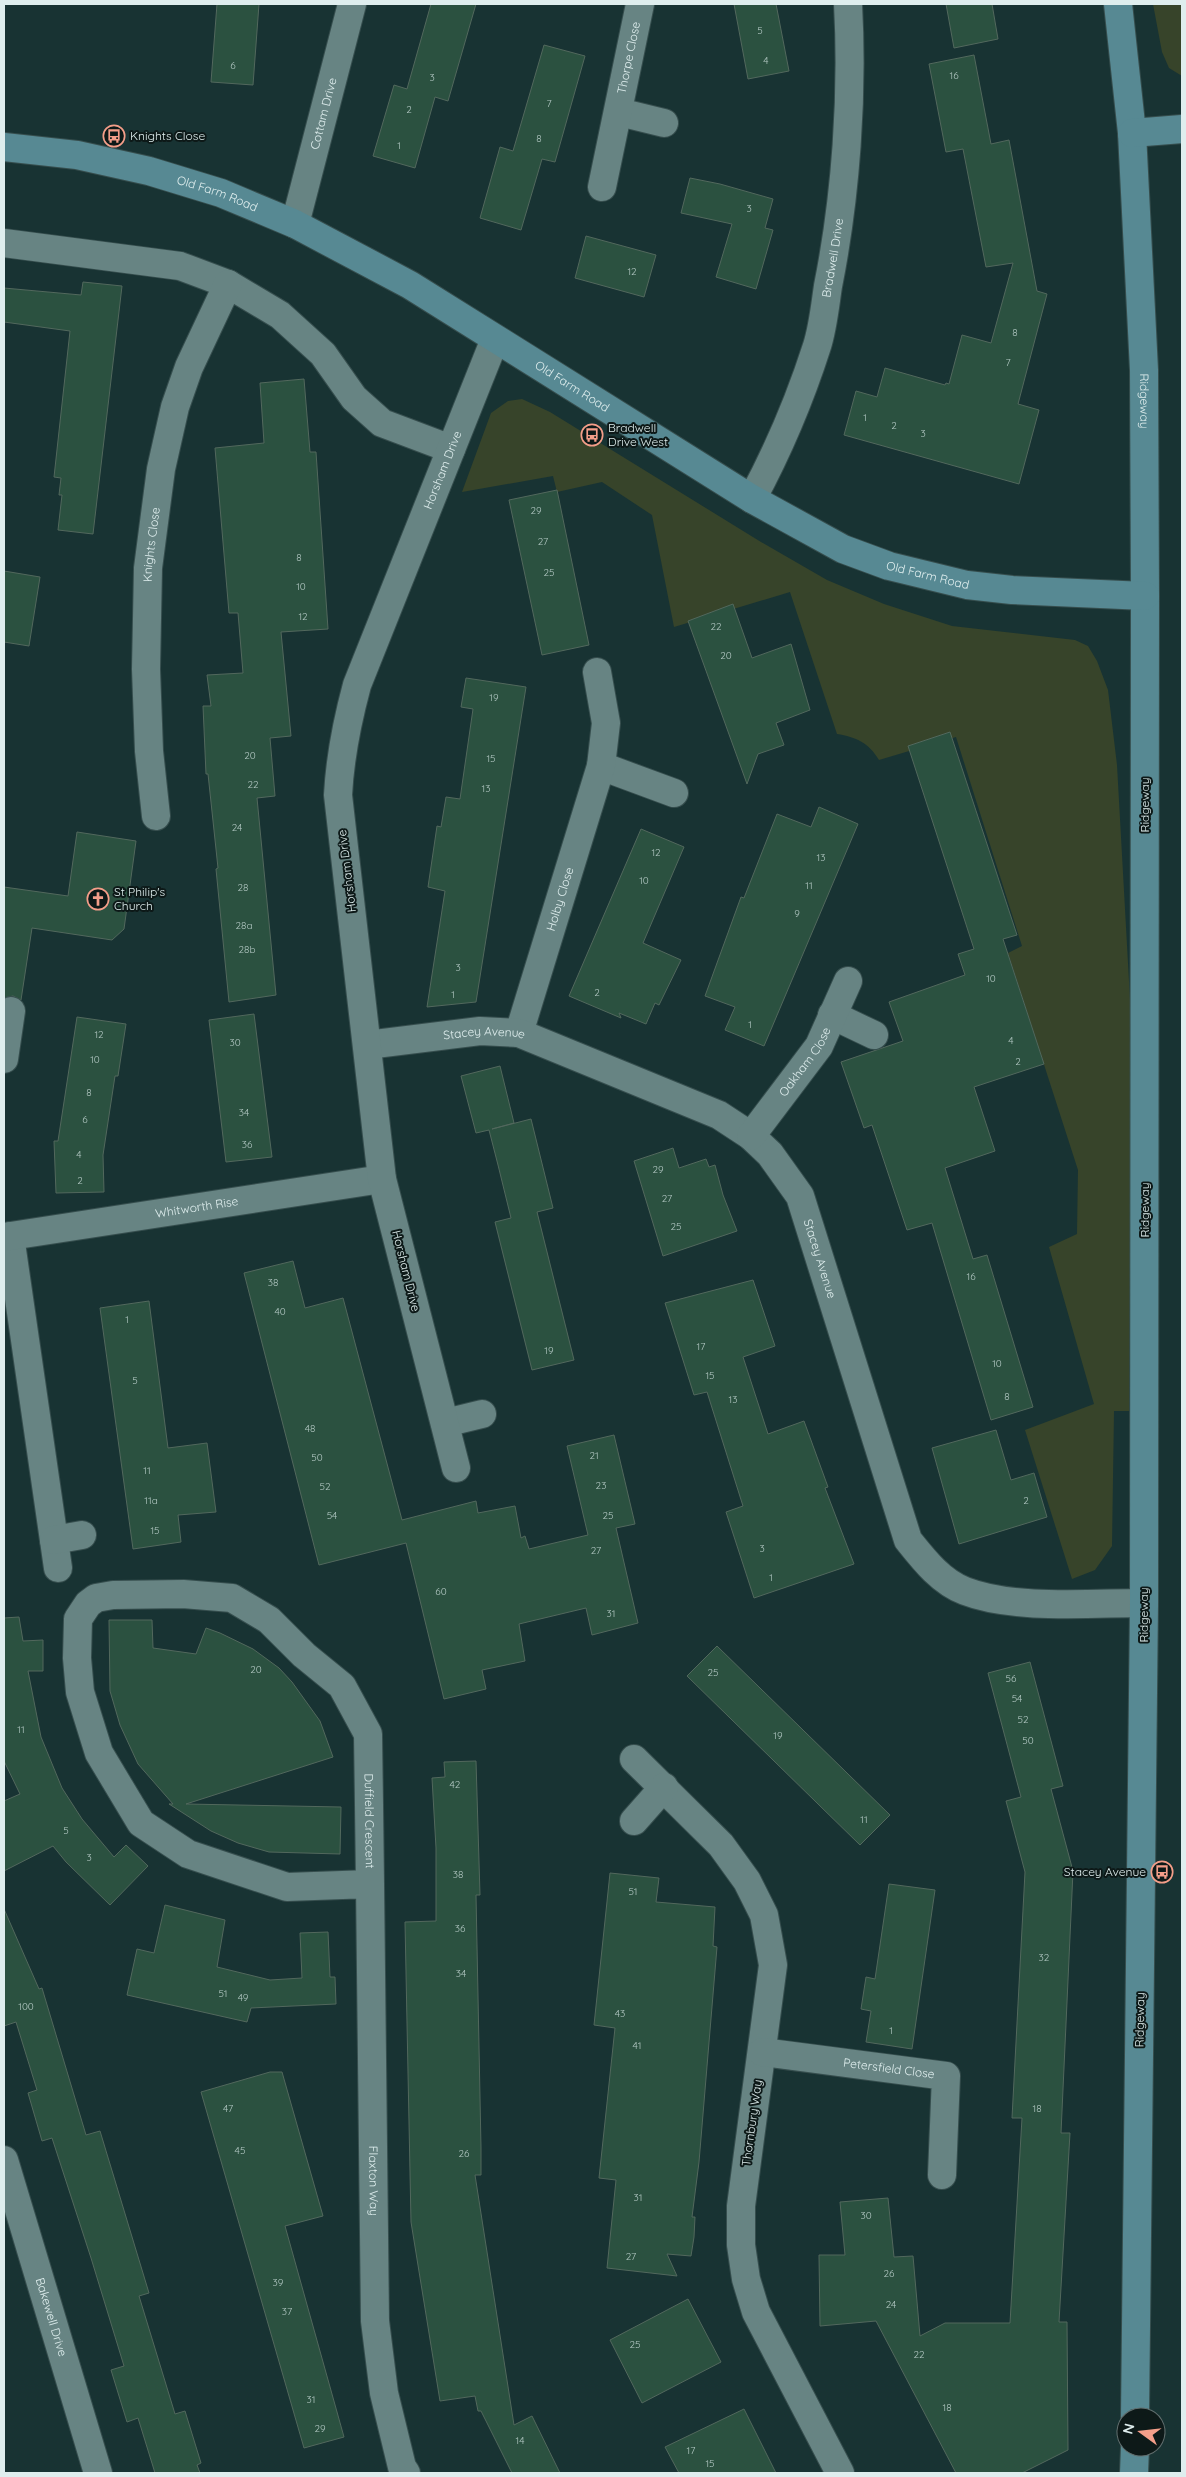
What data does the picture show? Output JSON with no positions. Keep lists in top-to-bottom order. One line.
{"streets":{"street":["Thorpe Close","Cottam Drive","Old Farm Road","Bradwell Drive","Ridgeway","Horsham Drive","Knights Close","Holby Close","Stacey Avenue","Oakham Close","Whitworth Rise","Duffield Crescent","Petersfield Close","Thornbury Way","Flaxton Way","Bakewell Drive"]},"crossings":[["Cottam Drive","Old Farm Road"],["Old Farm Road","Bradwell Drive"],["Old Farm Road","Ridgeway"],["Old Farm Road","Horsham Drive"],["Ridgeway","Stacey Avenue"],["Horsham Drive","Stacey Avenue"],["Horsham Drive","Whitworth Rise"],["Holby Close","Stacey Avenue"],["Stacey Avenue","Oakham Close"],["Duffield Crescent","Flaxton Way"],["Petersfield Close","Thornbury Way"]],"places":{"bus stop":["Knights Close","Bradwell Drive West","Stacey Avenue"],"church":["St Philip's Church"]},"house_numbers":["5","4","6","16","3","7","2","8","1","3","12","8","7","1","2","3","29","27","8","25","10","12","22","20","19","20","15","22","13","24","12","13","10","11","28","9","28a","28b","3","10","2","1","1","12","4","30","10","2","8","34","6","36","4","29","2","27","25","16","38","40","1","17","19","10","15","5","8","13","48","21","50","11","23","52","11a","2","54","25","15","3","27","1","60","31","20","25","56","54","52","11","19","50","42","11","5","3","38","51","36","32","34","51","49","100","43","1","41","47","18","45","26","31","30","27","26","39","24","37","25","22","31","18","29","14","17","15"],"north":"left"}
